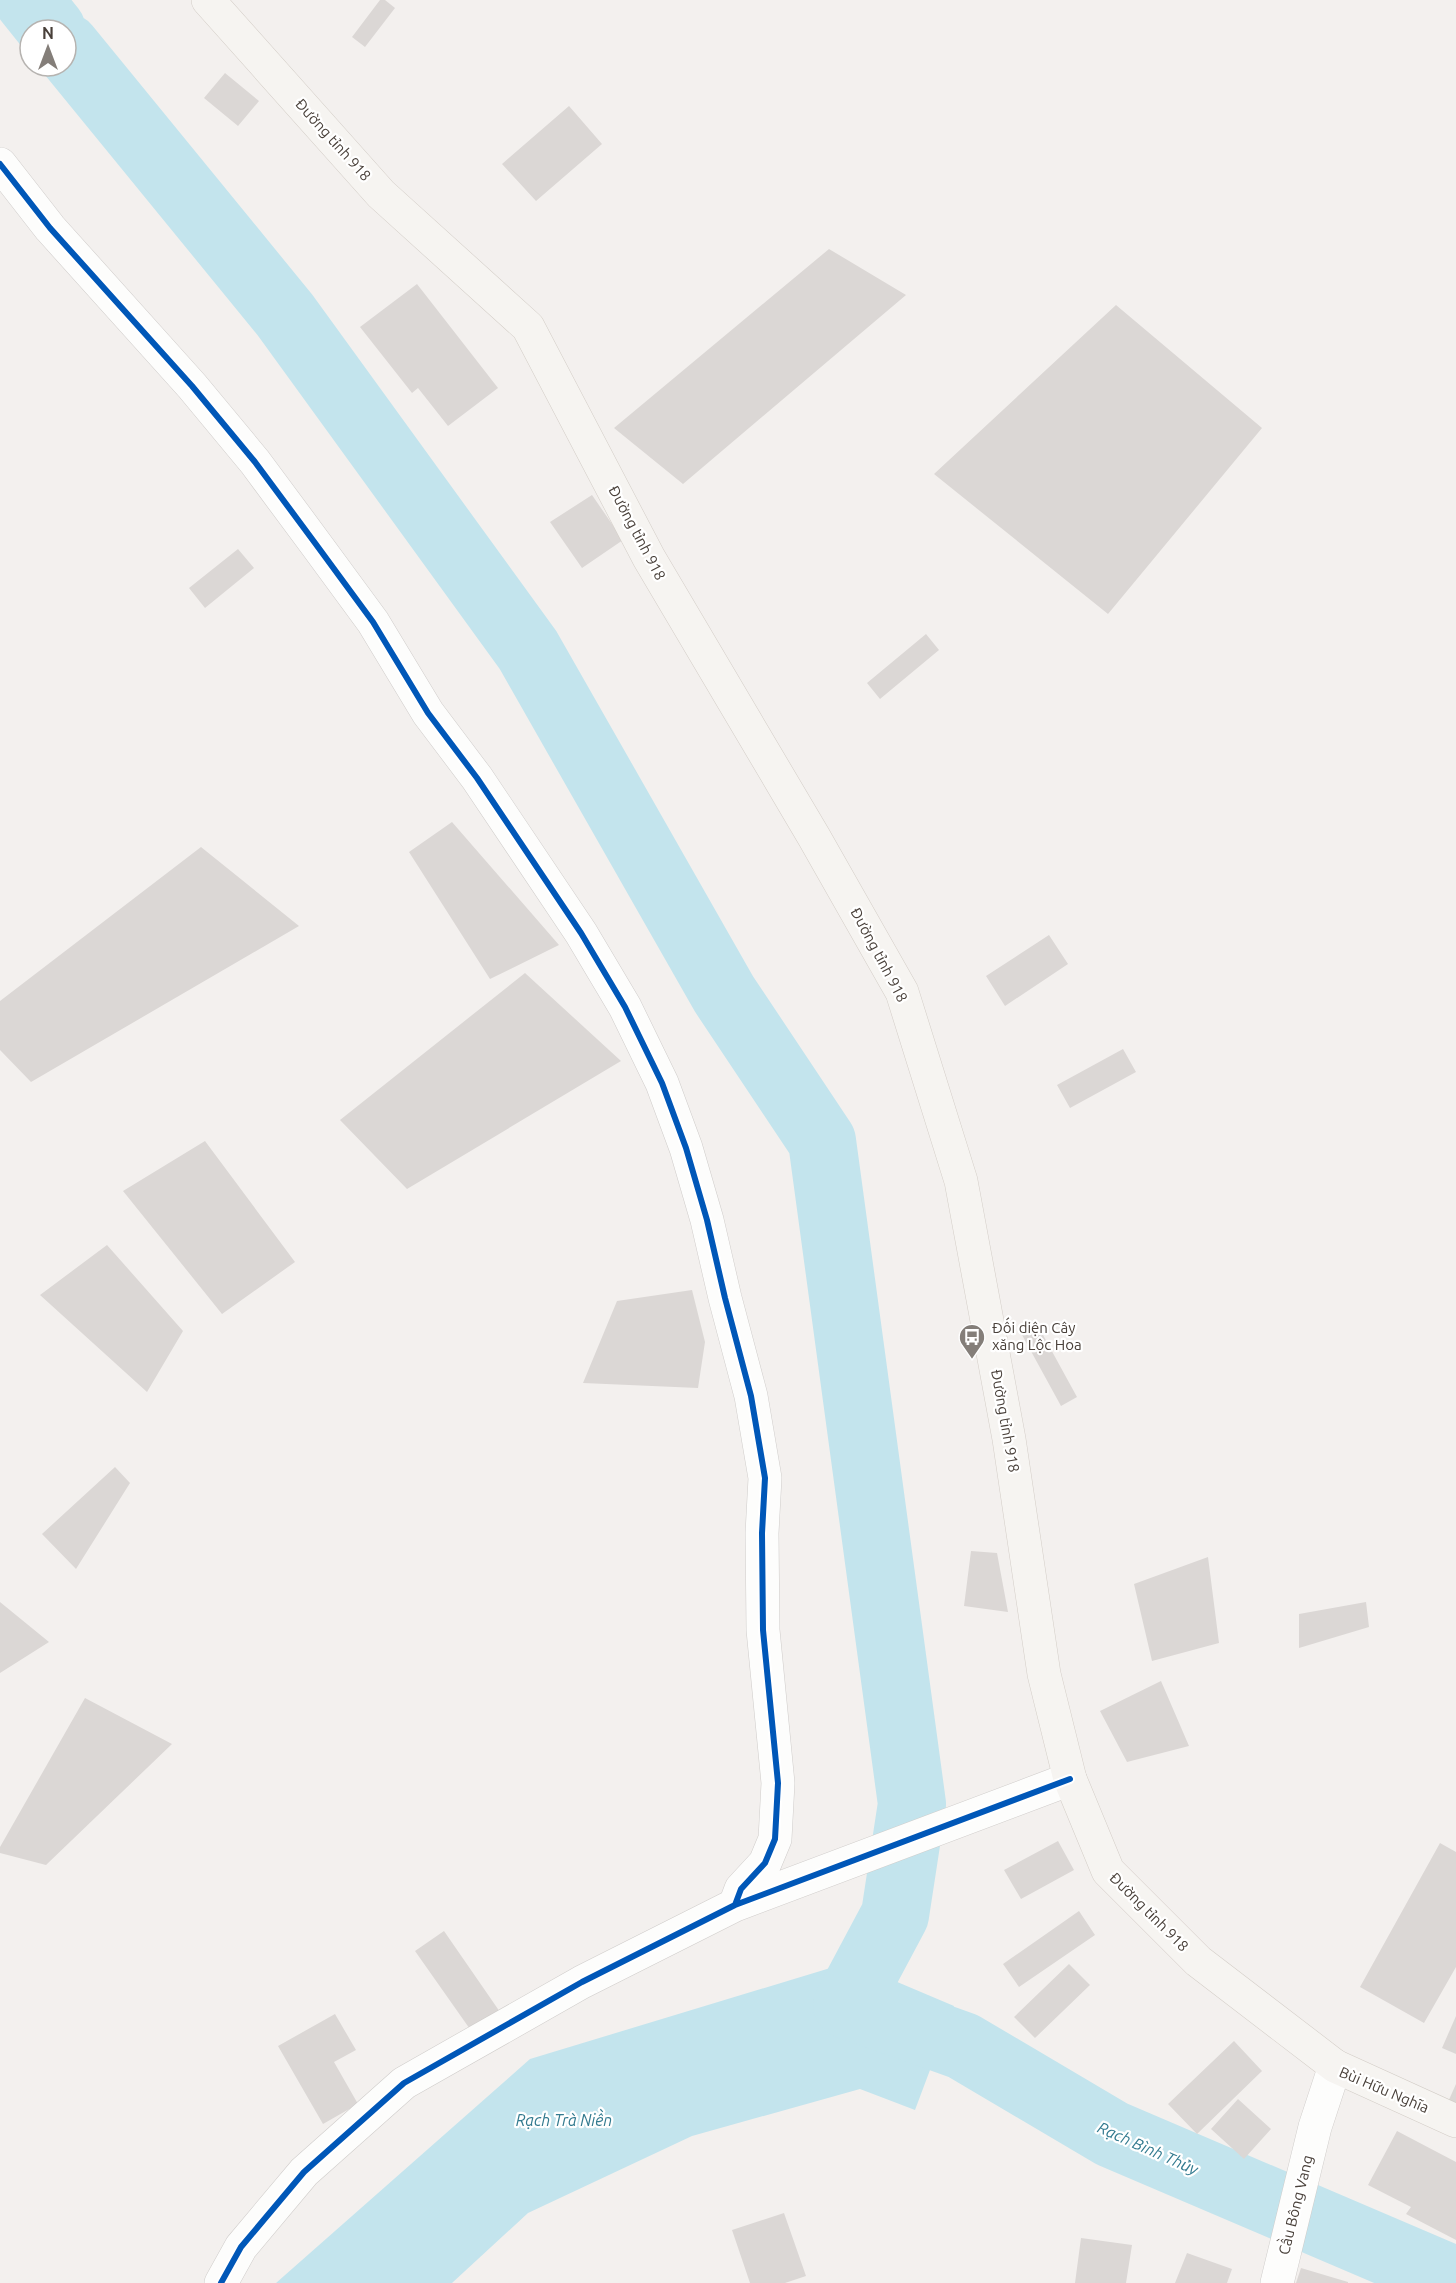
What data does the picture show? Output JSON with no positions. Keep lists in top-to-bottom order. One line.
{"streets":{"main road":["Đường tỉnh 918","Bùi Hữu Nghĩa"],"street":["Cầu Bông Vang"]},"crossings":[["Đường tỉnh 918","Bùi Hữu Nghĩa"],["Bùi Hữu Nghĩa","Cầu Bông Vang"]],"water":["Rạch Trà Niền","Rạch Bình Thủy"],"places":{"bus stop":["Đối diện Cây xăng Lộc Hoa"]},"north":"top"}
